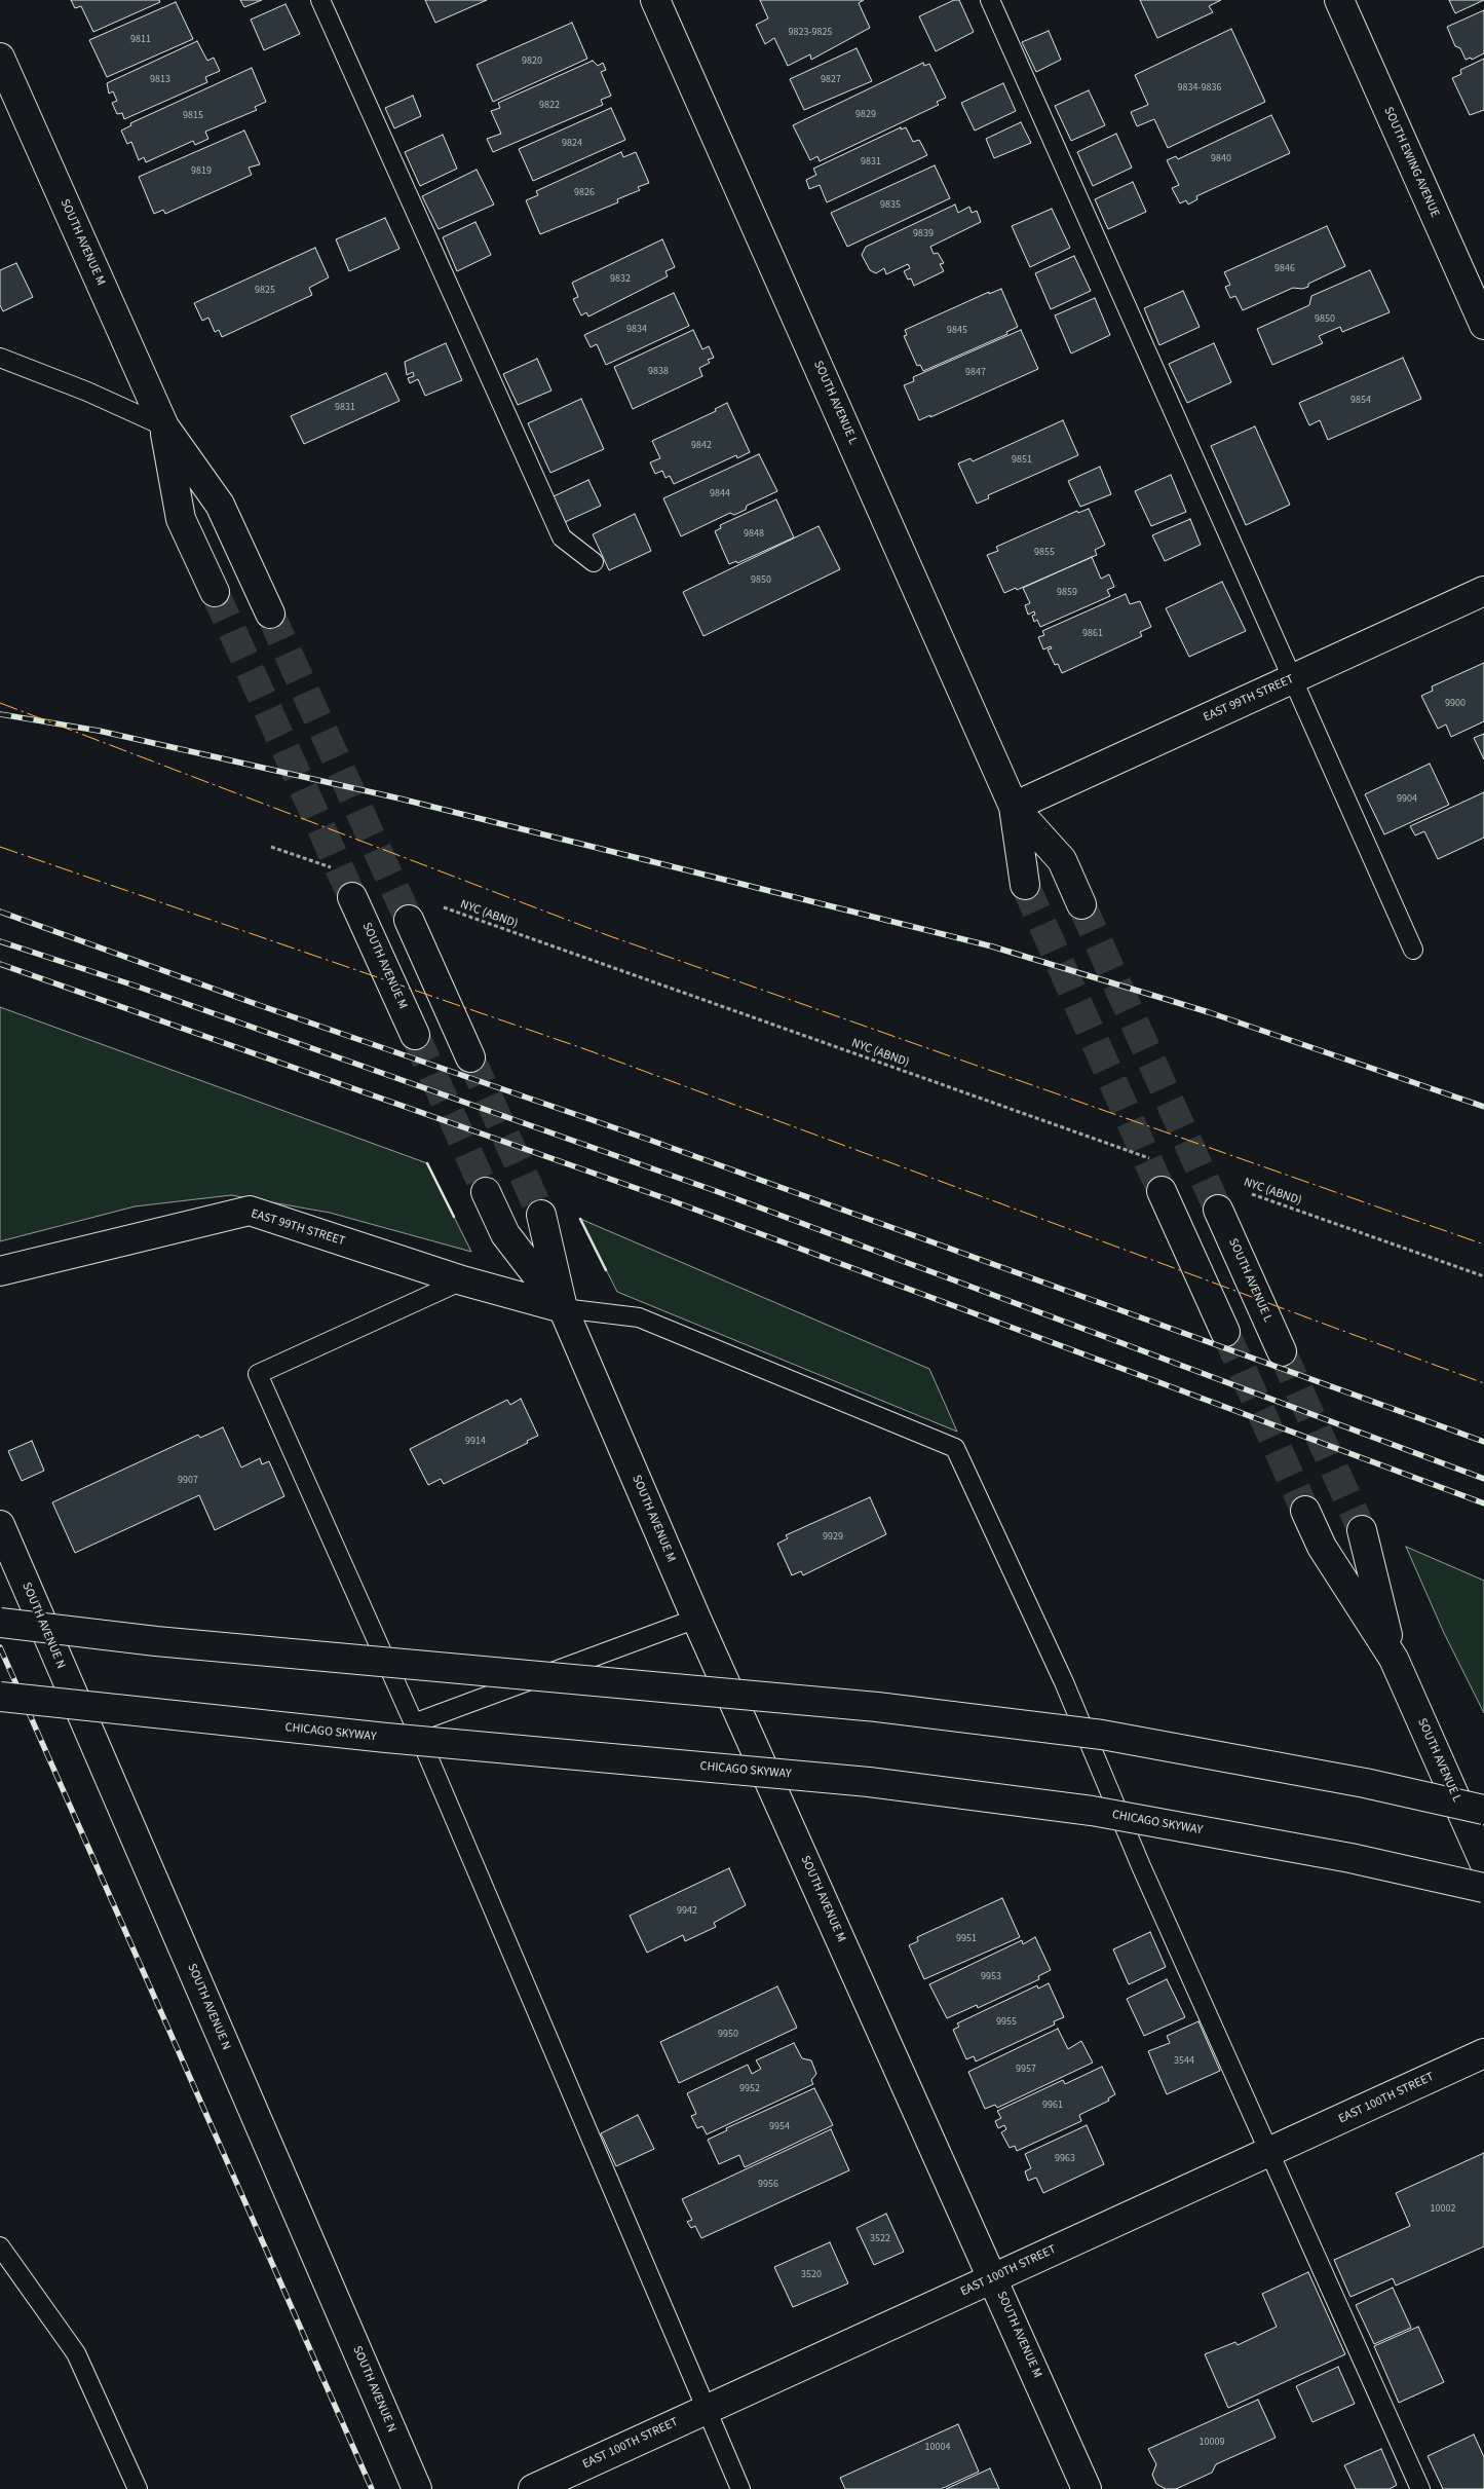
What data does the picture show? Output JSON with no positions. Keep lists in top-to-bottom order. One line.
{"streets":{"main road":["SOUTH EWING AVENUE","SOUTH AVENUE M","SOUTH AVENUE L","EAST 99TH STREET","SOUTH AVENUE N","CHICAGO SKYWAY","EAST 100TH STREET"],"path":["NYC (ABND)"]},"crossings":[["SOUTH AVENUE M","EAST 99TH STREET"],["SOUTH AVENUE M","EAST 100TH STREET"],["SOUTH AVENUE L","EAST 99TH STREET"]],"house_numbers":["9823-9825","9811","9820","9813","9827","9834-9836","9822","9829","9815","9824","9840","9831","9819","9826","9835","9839","9846","9832","9825","9850","9834","9845","9838","9847","9854","9831","9842","9851","9844","9848","9855","9850","9859","9861","9900","9904","9914","9907","9929","9942","9951","9953","9955","9950","3544","9957","9952","9961","9954","9963","9956","10002","3522","3520","10009","10004"]}
